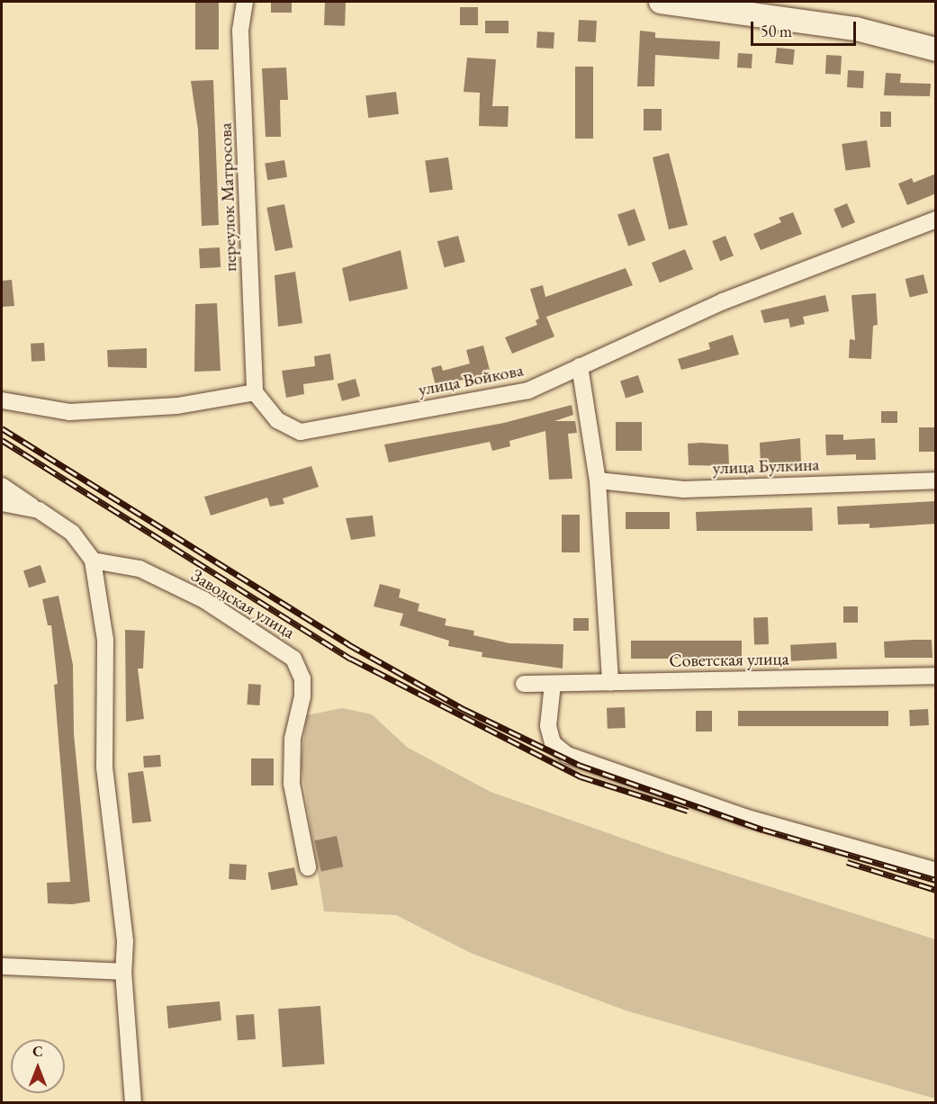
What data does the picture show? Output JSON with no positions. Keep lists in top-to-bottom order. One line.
{"streets":{"street":["переулок Матросова","улица Войкова","улица Булкина","Заводская улица","Советская улица"]},"crossings":[["переулок Матросова","улица Войкова"]],"scale_bar":"50 m","north":"top"}
